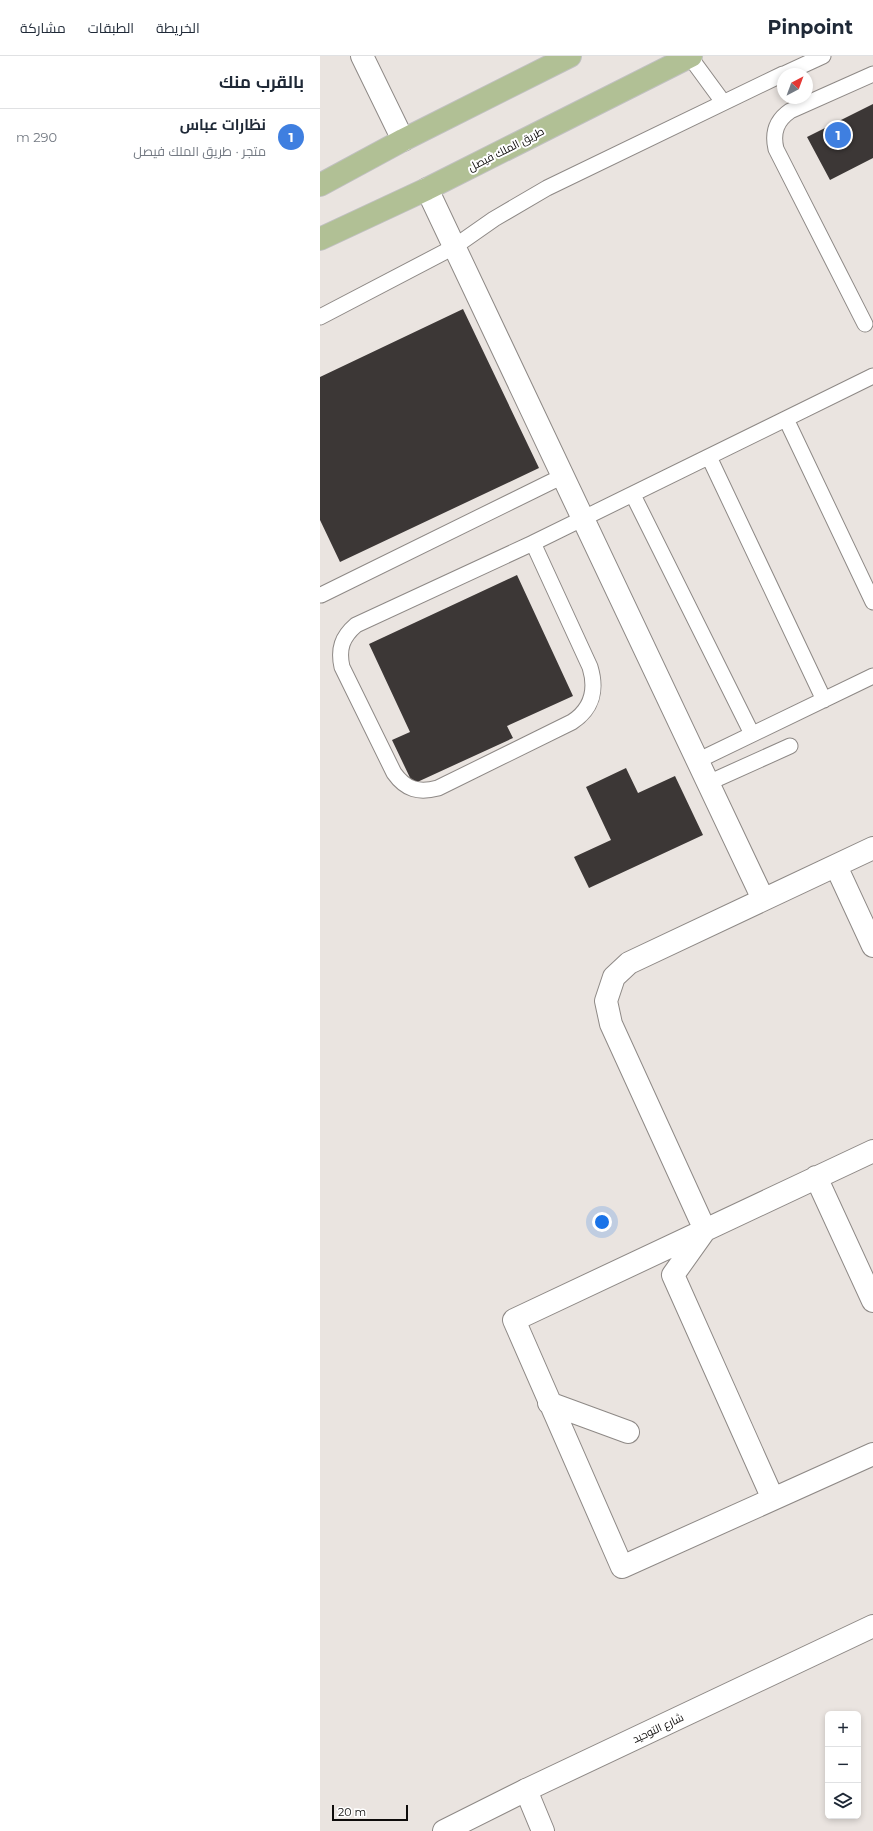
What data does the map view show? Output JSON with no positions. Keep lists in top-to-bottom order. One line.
{"streets":{"main road":["طريق الملك فيصل"],"street":["شارع التوحيد"]},"scale_bar":"20 m","north":"top right","page":{"header":"Pinpoint","nav":["الخريطة","الطبقات","مشاركة"],"heading":"بالقرب منك","list":[{"mark":"1","name":"نظارات عباس","note":"متجر · طريق الملك فيصل","value":"290 m"}],"pins":"1","map_buttons":["+","−"],"scale":"20 m"}}
